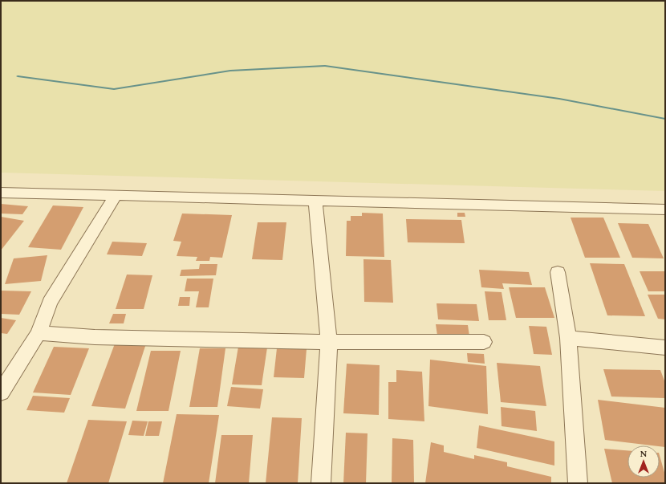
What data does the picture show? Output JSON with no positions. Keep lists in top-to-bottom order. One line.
{"north":"top"}
